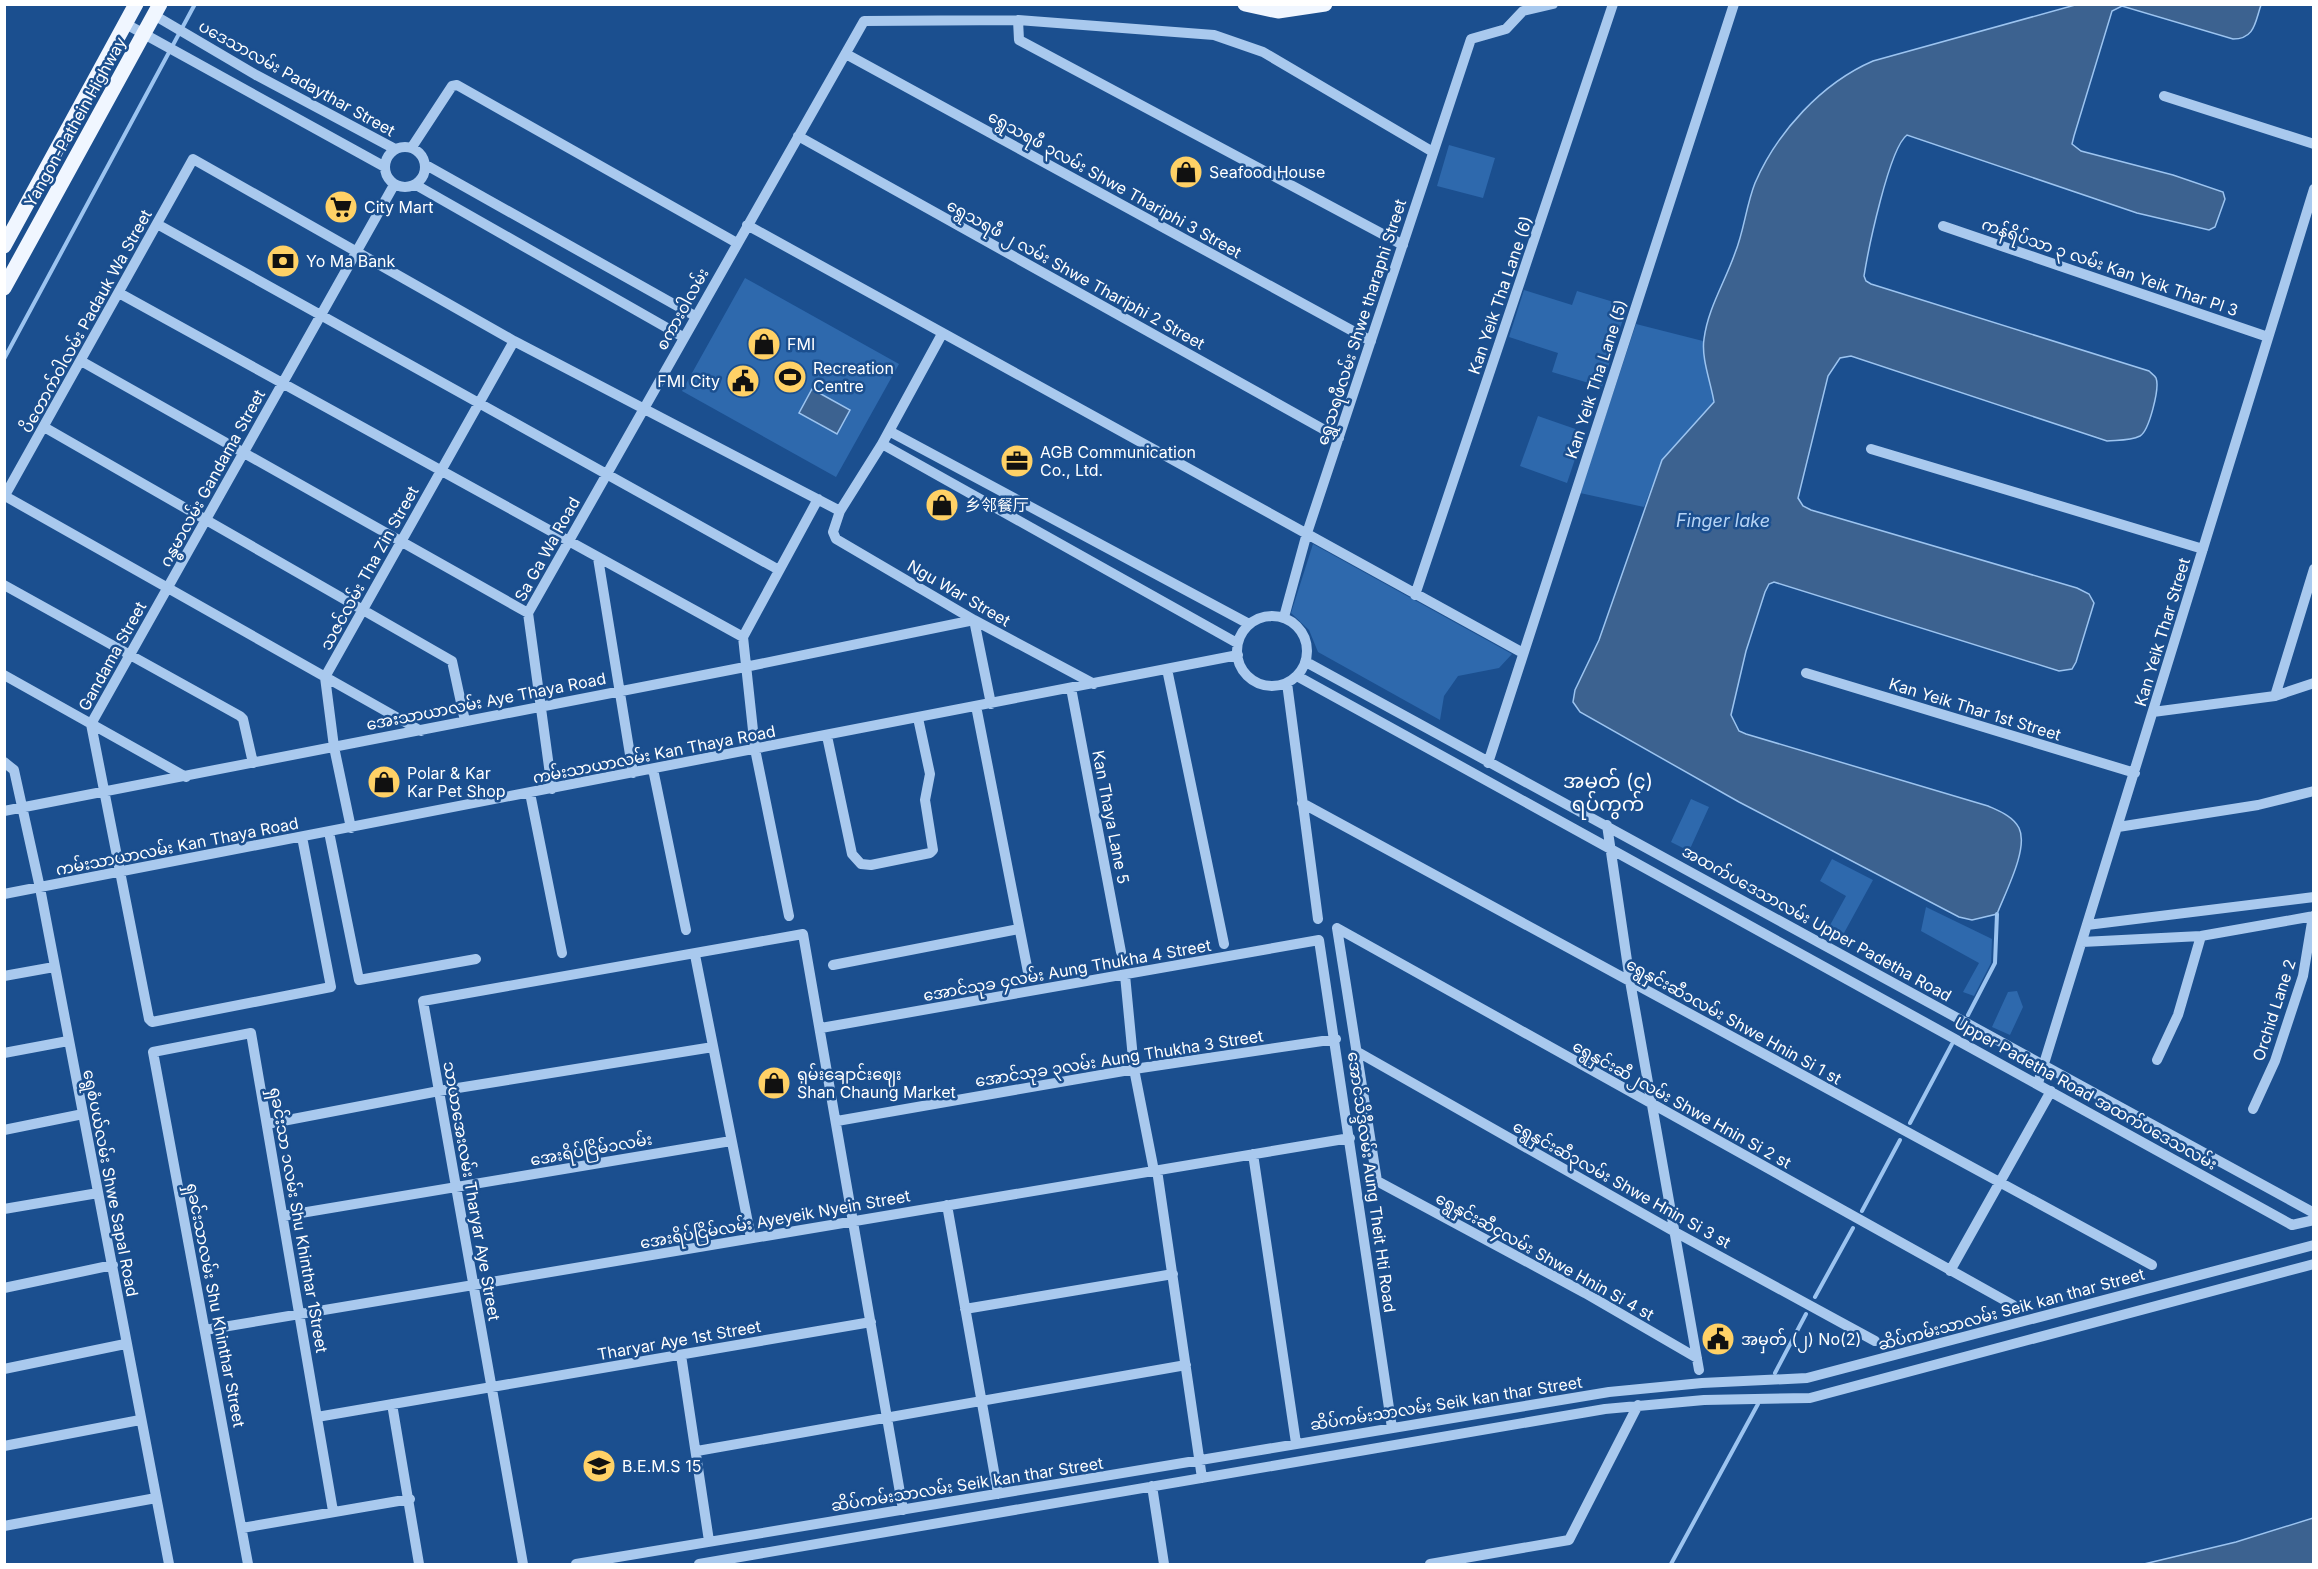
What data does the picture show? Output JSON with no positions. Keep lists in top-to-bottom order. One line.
{"streets":{"main road":["Yangon-Pathein Highway"],"street":["ပဒေသာလမ်း Padaythar Street","ရွေသရဖီ ၃လမ်း Shwe Thariphi 3 Street","ကန်ရိပ်သာ ၃ လမ်း Kan Yeik Thar Pl 3","ရွေသရဖီ ၂ လမ်း Shwe Thariphi 2 Street","Kan Yeik Tha Lane (6)","စကား၀ါလမ်း","ပိတောက်ဝါလမ်း Padauk Wa Street","ရွှေသရဖီလမ်း Shwe tharaphi Street","Kan Yeik Tha Lane (5)","ဂန္ဓမာလမ်း Gandama Street","Sa Ga Wa Road","သဇင်လမ်း Tha Zin Street","Ngu War Street","Kan Yeik Thar Street","Gandama Street","အေးသာယာလမ်း Aye Thaya Road","Kan Yeik Thar 1st Street","ကမ်းသာယာလမ်း Kan Thaya Road","Kan Thaya Lane 5","အထက်ပဒေသာလမ်း Upper Padetha Road","အောင်သုခ ၄လမ်း Aung Thukha 4 Street","Orchid Lane 2","ရွေနှင်းဆီ၁လမ်း Shwe Hnin Si 1 st","အောင်သုခ ၃လမ်း Aung Thukha 3 Street","Upper Padetha Road အထက်ပဒေသလမ်း","ရွေနှင်းဆီ၂လမ်း Shwe Hnin Si 2 st","အေးရိပ်ငြိမ်၁လမ်း","အောင်သိဒ္ဒီလမ်း Aung Theit Hti Road","ရွေစံပယ်လမ်း Shwe Sapal Road","ရွေနှင်းဆီ၃လမ်း Shwe Hnin Si 3 st","သာယာအေးလမ်း Tharyar Aye Street","အေးရိပ်ငြိမ်လမ်း Ayeyeik Nyein Street","ရှခင်းသာ ၁လမ်း Shu Khinthar 1Street","ရွေနှင်းဆီ၄လမ်း Shwe Hnin Si 4 st","ရှခင်းသာလမ်း Shu Khinthar Street","ဆိပ်ကမ်းသာလမ်း Seik kan thar Street","Tharyar Aye 1st Street"]},"crossings":[["ပဒေသာလမ်း Padaythar Street","Yangon-Pathein Highway"],["ရွေသရဖီ ၃လမ်း Shwe Thariphi 3 Street","စကား၀ါလမ်း"],["ရွေသရဖီ ၃လမ်း Shwe Thariphi 3 Street","ရွှေသရဖီလမ်း Shwe tharaphi Street"],["ကန်ရိပ်သာ ၃ လမ်း Kan Yeik Thar Pl 3","Kan Yeik Thar Street"],["ရွေသရဖီ ၂ လမ်း Shwe Thariphi 2 Street","စကား၀ါလမ်း"],["ရွေသရဖီ ၂ လမ်း Shwe Thariphi 2 Street","ရွှေသရဖီလမ်း Shwe tharaphi Street"],["စကား၀ါလမ်း","Sa Ga Wa Road"],["ရွှေသရဖီလမ်း Shwe tharaphi Street","ကမ်းသာယာလမ်း Kan Thaya Road"],["ရွှေသရဖီလမ်း Shwe tharaphi Street","အထက်ပဒေသာလမ်း Upper Padetha Road"],["ရွှေသရဖီလမ်း Shwe tharaphi Street","Upper Padetha Road အထက်ပဒေသလမ်း"],["Kan Yeik Tha Lane (5)","အထက်ပဒေသာလမ်း Upper Padetha Road"],["ဂန္ဓမာလမ်း Gandama Street","Gandama Street"],["Sa Ga Wa Road","အေးသာယာလမ်း Aye Thaya Road"],["Sa Ga Wa Road","ကမ်းသာယာလမ်း Kan Thaya Road"],["သဇင်လမ်း Tha Zin Street","အေးသာယာလမ်း Aye Thaya Road"],["သဇင်လမ်း Tha Zin Street","ကမ်းသာယာလမ်း Kan Thaya Road"],["Ngu War Street","အေးသာယာလမ်း Aye Thaya Road"],["Ngu War Street","ကမ်းသာယာလမ်း Kan Thaya Road"],["Kan Yeik Thar Street","Kan Yeik Thar 1st Street"],["Kan Yeik Thar Street","အထက်ပဒေသာလမ်း Upper Padetha Road"],["Kan Yeik Thar Street","Upper Padetha Road အထက်ပဒေသလမ်း"],["Gandama Street","အေးသာယာလမ်း Aye Thaya Road"],["Gandama Street","ကမ်းသာယာလမ်း Kan Thaya Road"],["အေးသာယာလမ်း Aye Thaya Road","ရွေစံပယ်လမ်း Shwe Sapal Road"],["ကမ်းသာယာလမ်း Kan Thaya Road","Kan Thaya Lane 5"],["ကမ်းသာယာလမ်း Kan Thaya Road","အထက်ပဒေသာလမ်း Upper Padetha Road"],["ကမ်းသာယာလမ်း Kan Thaya Road","Upper Padetha Road အထက်ပဒေသလမ်း"],["ကမ်းသာယာလမ်း Kan Thaya Road","ရွေစံပယ်လမ်း Shwe Sapal Road"],["အထက်ပဒေသာလမ်း Upper Padetha Road","Upper Padetha Road အထက်ပဒေသလမ်း"],["အောင်သုခ ၄လမ်း Aung Thukha 4 Street","အောင်သိဒ္ဒီလမ်း Aung Theit Hti Road"],["အောင်သုခ ၃လမ်း Aung Thukha 3 Street","အောင်သိဒ္ဒီလမ်း Aung Theit Hti Road"],["ရွေနှင်းဆီ၂လမ်း Shwe Hnin Si 2 st","ရွေနှင်းဆီ၃လမ်း Shwe Hnin Si 3 st"],["ရွေနှင်းဆီ၂လမ်း Shwe Hnin Si 2 st","ရွေနှင်းဆီ၄လမ်း Shwe Hnin Si 4 st"],["အေးရိပ်ငြိမ်၁လမ်း","သာယာအေးလမ်း Tharyar Aye Street"],["အေးရိပ်ငြိမ်၁လမ်း","ရှခင်းသာ ၁လမ်း Shu Khinthar 1Street"],["အောင်သိဒ္ဒီလမ်း Aung Theit Hti Road","အေးရိပ်ငြိမ်လမ်း Ayeyeik Nyein Street"],["အောင်သိဒ္ဒီလမ်း Aung Theit Hti Road","ဆိပ်ကမ်းသာလမ်း Seik kan thar Street"],["ရွေနှင်းဆီ၃လမ်း Shwe Hnin Si 3 st","ရွေနှင်းဆီ၄လမ်း Shwe Hnin Si 4 st"],["သာယာအေးလမ်း Tharyar Aye Street","အေးရိပ်ငြိမ်လမ်း Ayeyeik Nyein Street"],["သာယာအေးလမ်း Tharyar Aye Street","Tharyar Aye 1st Street"],["အေးရိပ်ငြိမ်လမ်း Ayeyeik Nyein Street","ရှခင်းသာ ၁လမ်း Shu Khinthar 1Street"],["အေးရိပ်ငြိမ်လမ်း Ayeyeik Nyein Street","ရှခင်းသာလမ်း Shu Khinthar Street"],["ရှခင်းသာ ၁လမ်း Shu Khinthar 1Street","ရှခင်းသာလမ်း Shu Khinthar Street"],["ရှခင်းသာ ၁လမ်း Shu Khinthar 1Street","Tharyar Aye 1st Street"]],"districts":["အမှတ် (၄) ရပ်ကွက်"],"water":["Finger lake"],"places":{"shop":["Seafood House","FMI","乡邻餐厅","Polar & Kar Kar Pet Shop","ရှမ်းချောင်းဈေး Shan Chaung Market"],"supermarket":["City Mart"],"bank":["Yo Ma Bank"],"sports":["Recreation Centre"],"public building":["FMI City","အမှတ် (၂) No(2)"],"office":["AGB Communication Co., Ltd."],"school or university":["B.E.M.S 15"]}}
